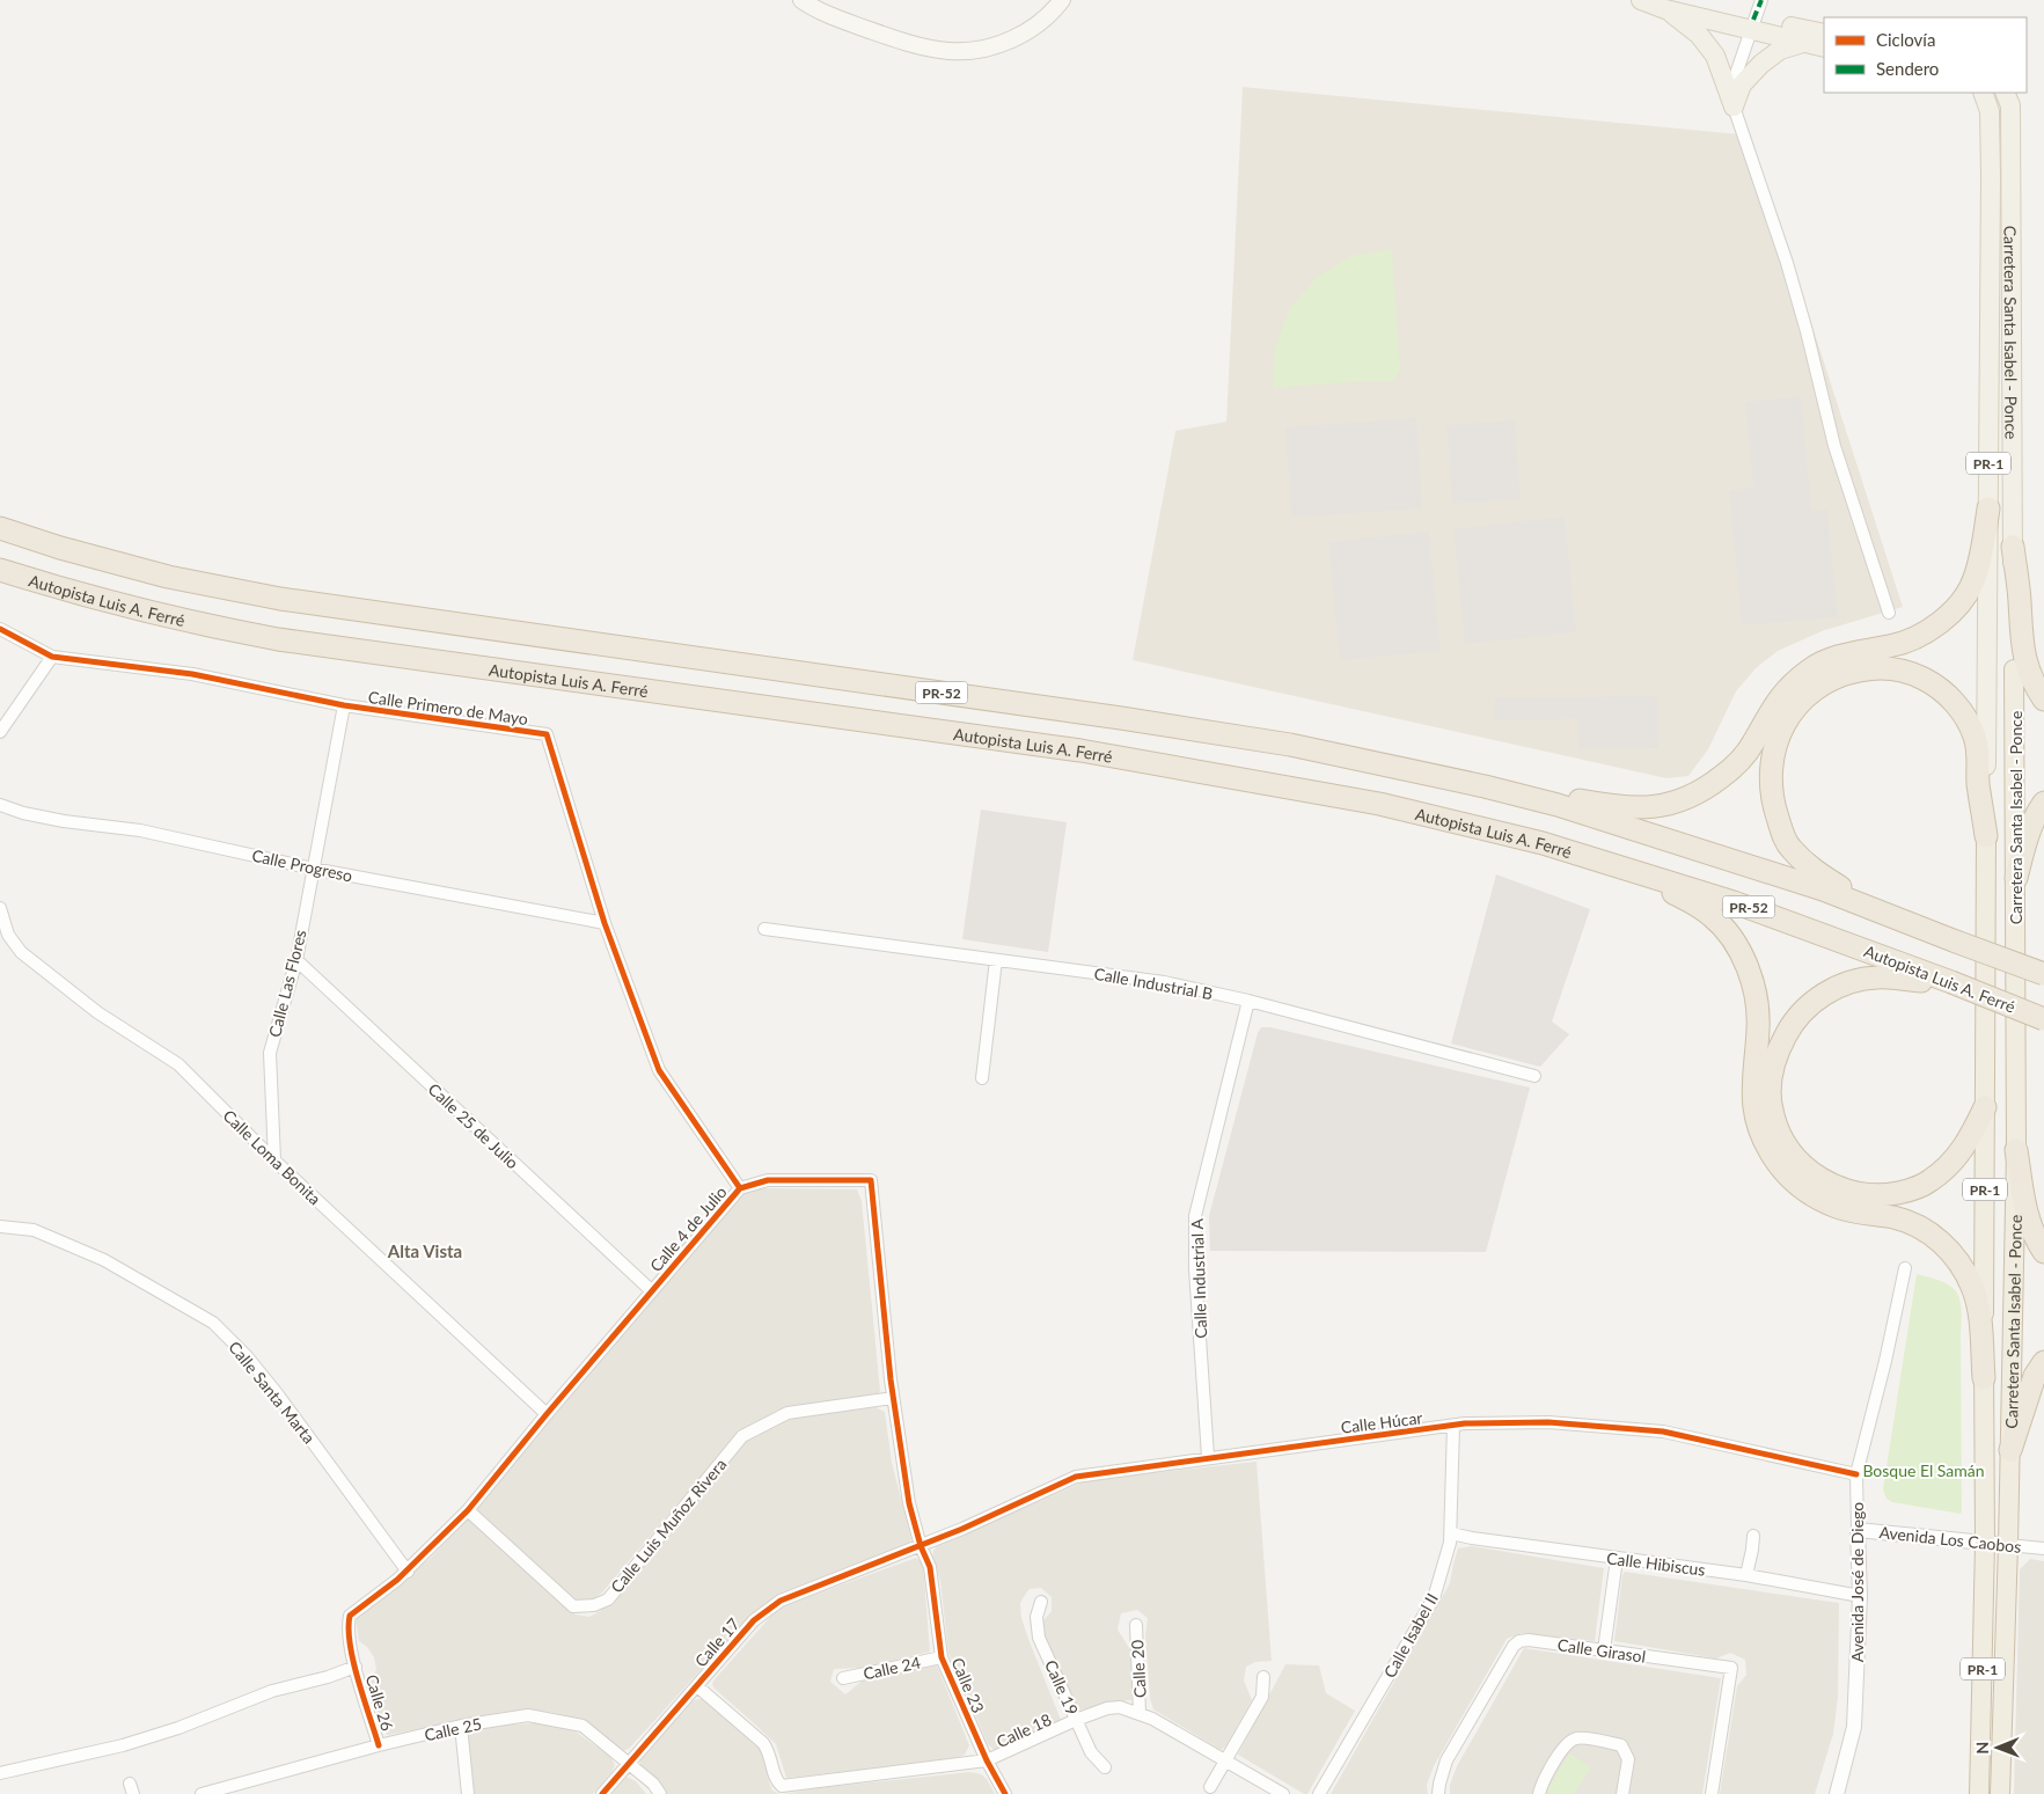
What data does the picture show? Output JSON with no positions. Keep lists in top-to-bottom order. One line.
{"streets":{"highway":["Carretera Santa Isabel - Ponce","PR-1","Autopista Luis A. Ferré","PR-52"],"street":["Calle Primero de Mayo","Calle Progreso","Calle Las Flores","Calle Industrial B","Calle 25 de Julio","Calle Loma Bonita","Calle 4 de Julio","Calle Industrial A","Calle Santa Marta","Calle Húcar","Calle Luis Muñoz Rivera","Avenida Los Caobos","Calle Hibiscus","Avenida José de Diego","Calle Isabel II","Calle 17","Calle Girasol","Calle 24","Calle 20","Calle 23","Calle 19","Calle 26","Calle 25","Calle 18"]},"crossings":[["Carretera Santa Isabel - Ponce","PR-1"],["Carretera Santa Isabel - Ponce","Avenida Los Caobos"],["PR-1","Avenida Los Caobos"],["Calle Primero de Mayo","Calle Progreso"],["Calle Primero de Mayo","Calle Las Flores"],["Calle Primero de Mayo","Calle 4 de Julio"],["Calle Progreso","Calle Las Flores"],["Calle Las Flores","Calle 25 de Julio"],["Calle Las Flores","Calle Loma Bonita"],["Calle Industrial B","Calle Industrial A"],["Calle 25 de Julio","Calle 4 de Julio"],["Calle Loma Bonita","Calle 4 de Julio"],["Calle 4 de Julio","Calle Santa Marta"],["Calle 4 de Julio","Calle Húcar"],["Calle 4 de Julio","Calle Luis Muñoz Rivera"],["Calle 4 de Julio","Calle 17"],["Calle 4 de Julio","Calle 23"],["Calle 4 de Julio","Calle 26"],["Calle Industrial A","Calle Húcar"],["Calle Húcar","Avenida José de Diego"],["Calle Húcar","Calle Isabel II"],["Calle Húcar","Calle 17"],["Calle Húcar","Calle 23"],["Avenida Los Caobos","Avenida José de Diego"],["Calle Hibiscus","Avenida José de Diego"],["Calle Hibiscus","Calle Isabel II"],["Calle 17","Calle 23"],["Calle 17","Calle 25"],["Calle 17","Calle 18"],["Calle 24","Calle 23"],["Calle 20","Calle 18"],["Calle 23","Calle 18"],["Calle 19","Calle 18"],["Calle 26","Calle 25"]],"districts":["Alta Vista"],"parks":["Bosque El Samán"],"legend":["Ciclovía","Sendero"],"north":"left"}
